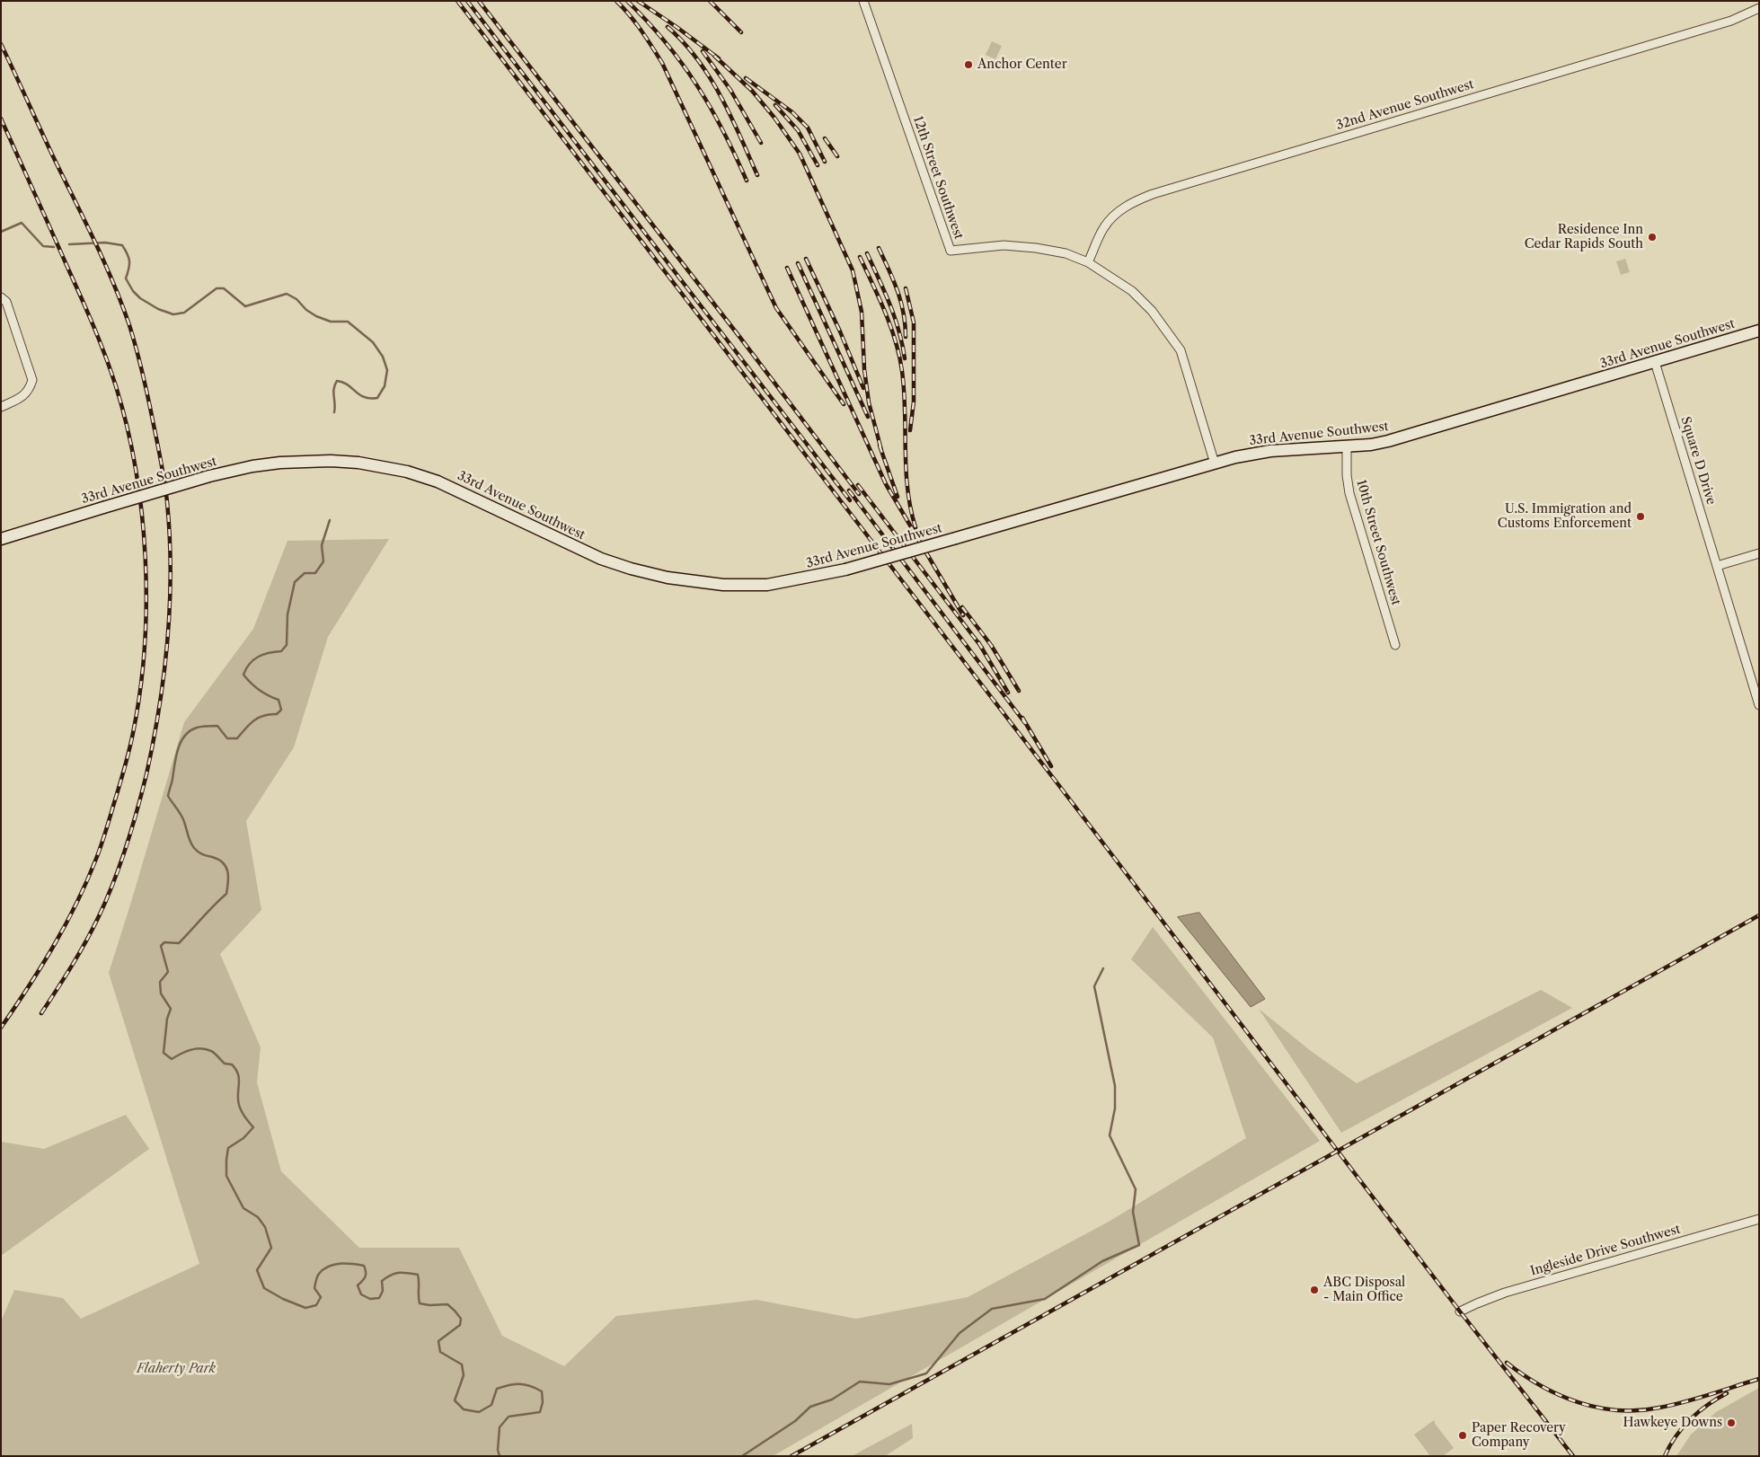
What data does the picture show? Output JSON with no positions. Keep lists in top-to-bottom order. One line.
{"streets":{"street":["32nd Avenue Southwest","12th Street Southwest","33rd Avenue Southwest","Square D Drive","10th Street Southwest","Ingleside Drive Southwest"]},"crossings":[["32nd Avenue Southwest","12th Street Southwest"],["12th Street Southwest","33rd Avenue Southwest"],["33rd Avenue Southwest","Square D Drive"],["33rd Avenue Southwest","10th Street Southwest"]],"parks":["Flaherty Park"],"places":["Anchor Center","Residence Inn Cedar Rapids South","U.S. Immigration and Customs Enforcement","ABC Disposal - Main Office","Hawkeye Downs","Paper Recovery Company"]}
